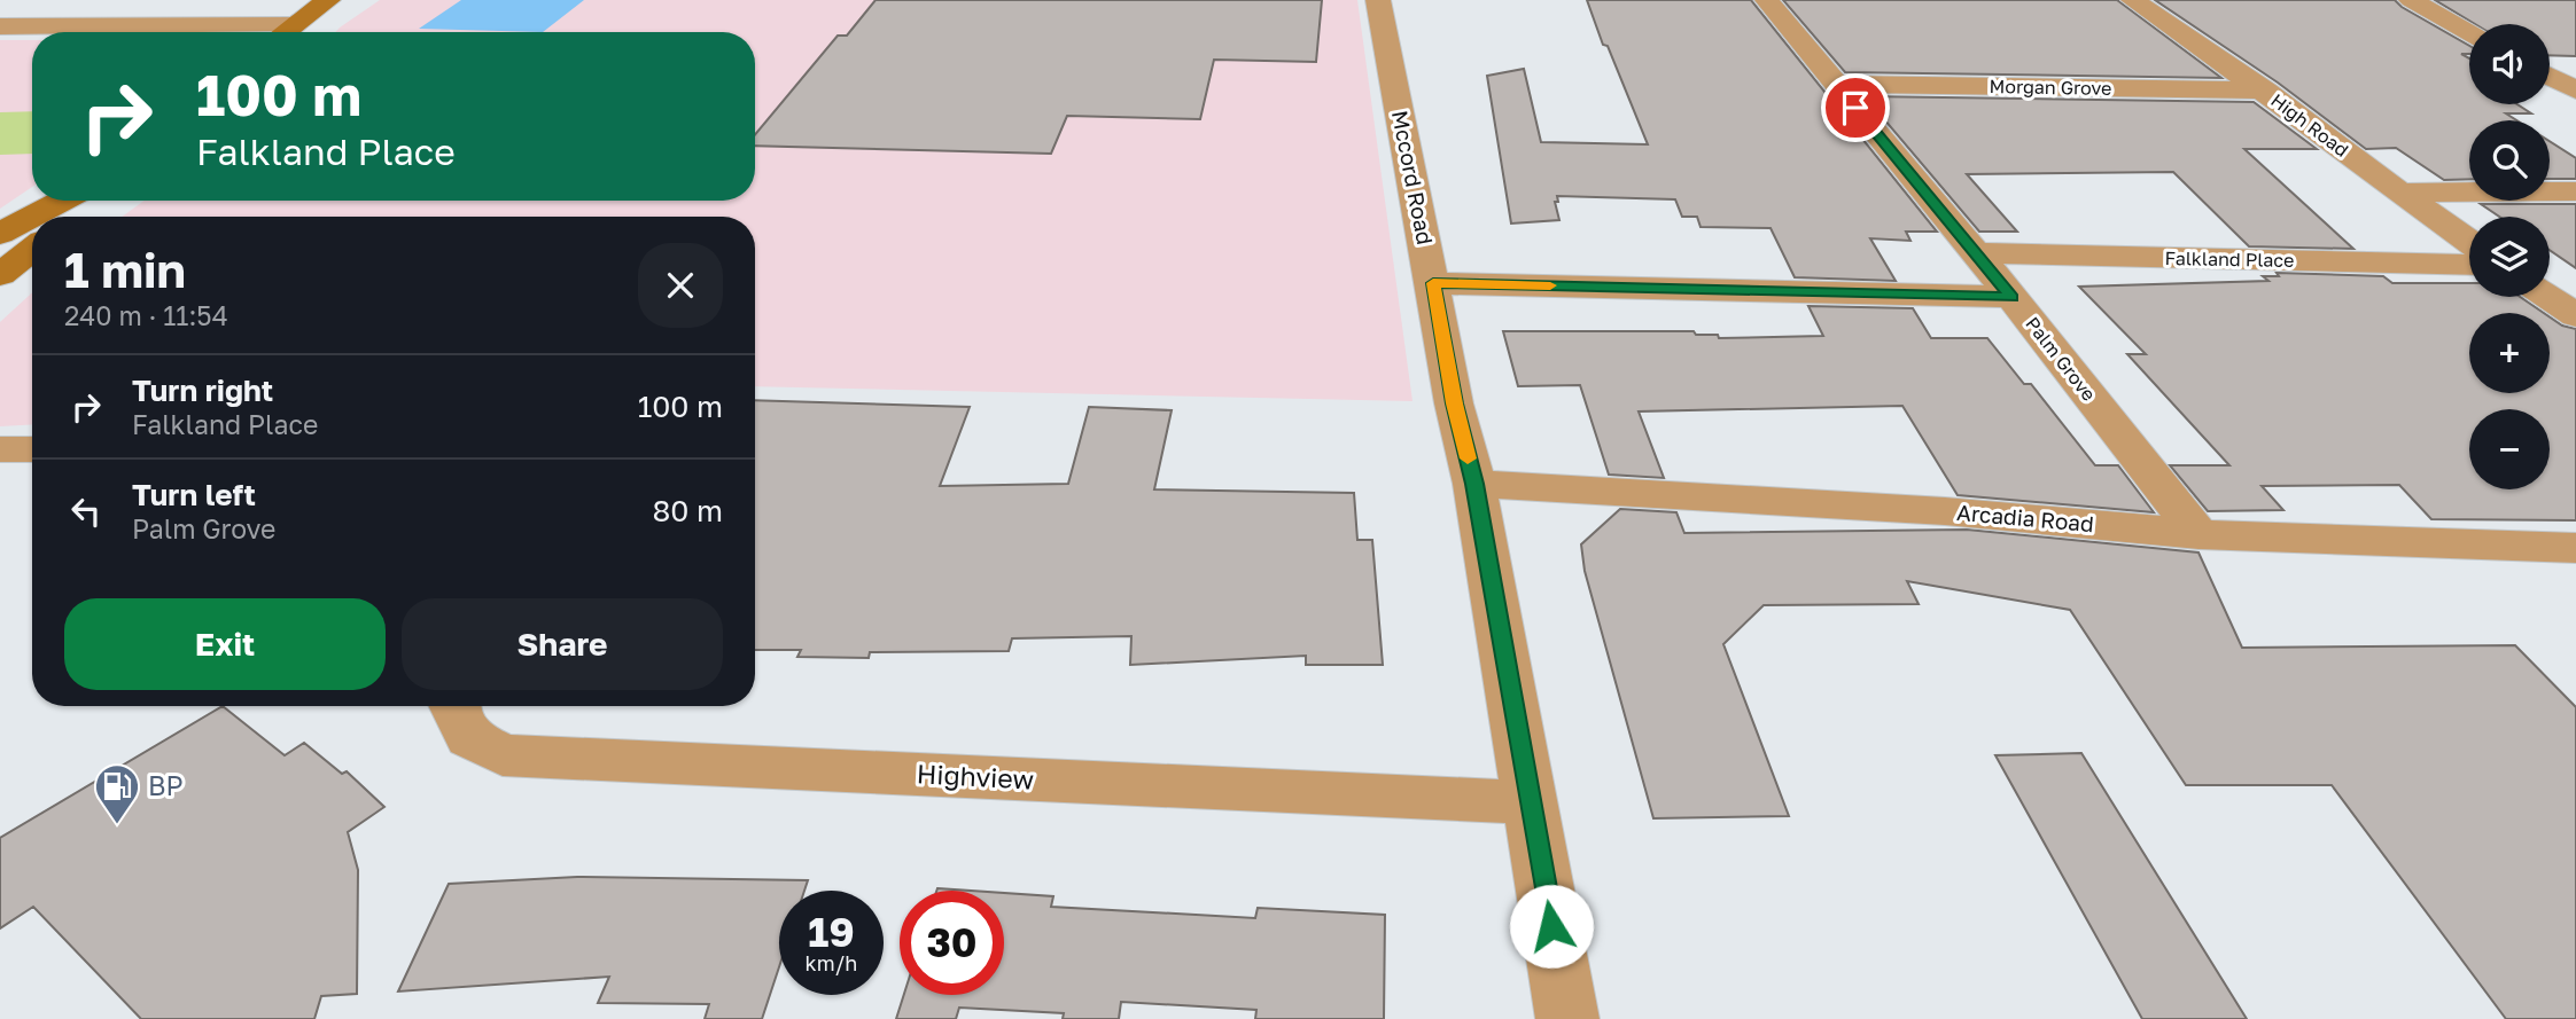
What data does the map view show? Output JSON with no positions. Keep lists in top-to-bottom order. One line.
{"streets":{"street":["Morgan Grove","High Road","Mccord Road","Falkland Place","Palm Grove","Arcadia Road","Highview"]},"crossings":[["Morgan Grove","High Road"],["Morgan Grove","Palm Grove"],["Mccord Road","Arcadia Road"],["Mccord Road","Highview"],["Falkland Place","Palm Grove"],["Palm Grove","Arcadia Road"]],"places":{"fuel station":["BP"]},"page":{"map_buttons":["+","−"],"turn":["100 m","Falkland Place"],"heading":["1 min","240 m · 11:54"],"list":[{"name":"Turn right","note":"Falkland Place","value":"100 m"},{"name":"Turn left","note":"Palm Grove","value":"80 m"}],"buttons":["Exit","Share"],"speed":"19 km/h","limit":"30"}}
